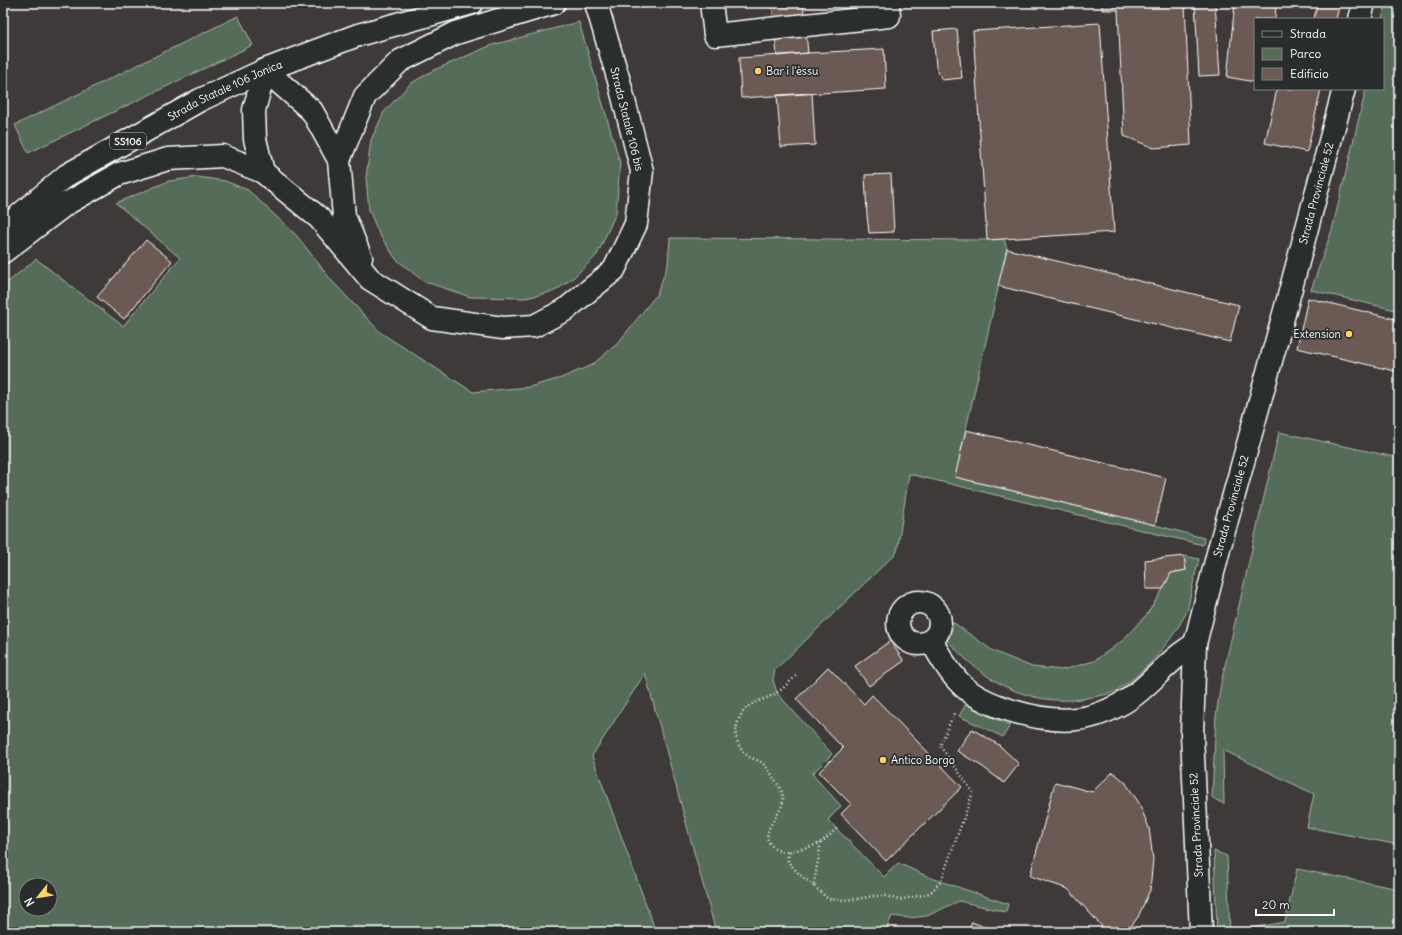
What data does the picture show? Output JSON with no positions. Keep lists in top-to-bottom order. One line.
{"streets":{"main road":["Strada Statale 106 Jonica","Strada Statale 106 bis","SS106","Strada Provinciale 52"]},"places":["Bar ì l'èssu","Extension","Antico Borgo"],"legend":["Strada","Parco","Edificio"],"scale_bar":"20 m","north":"bottom left"}
